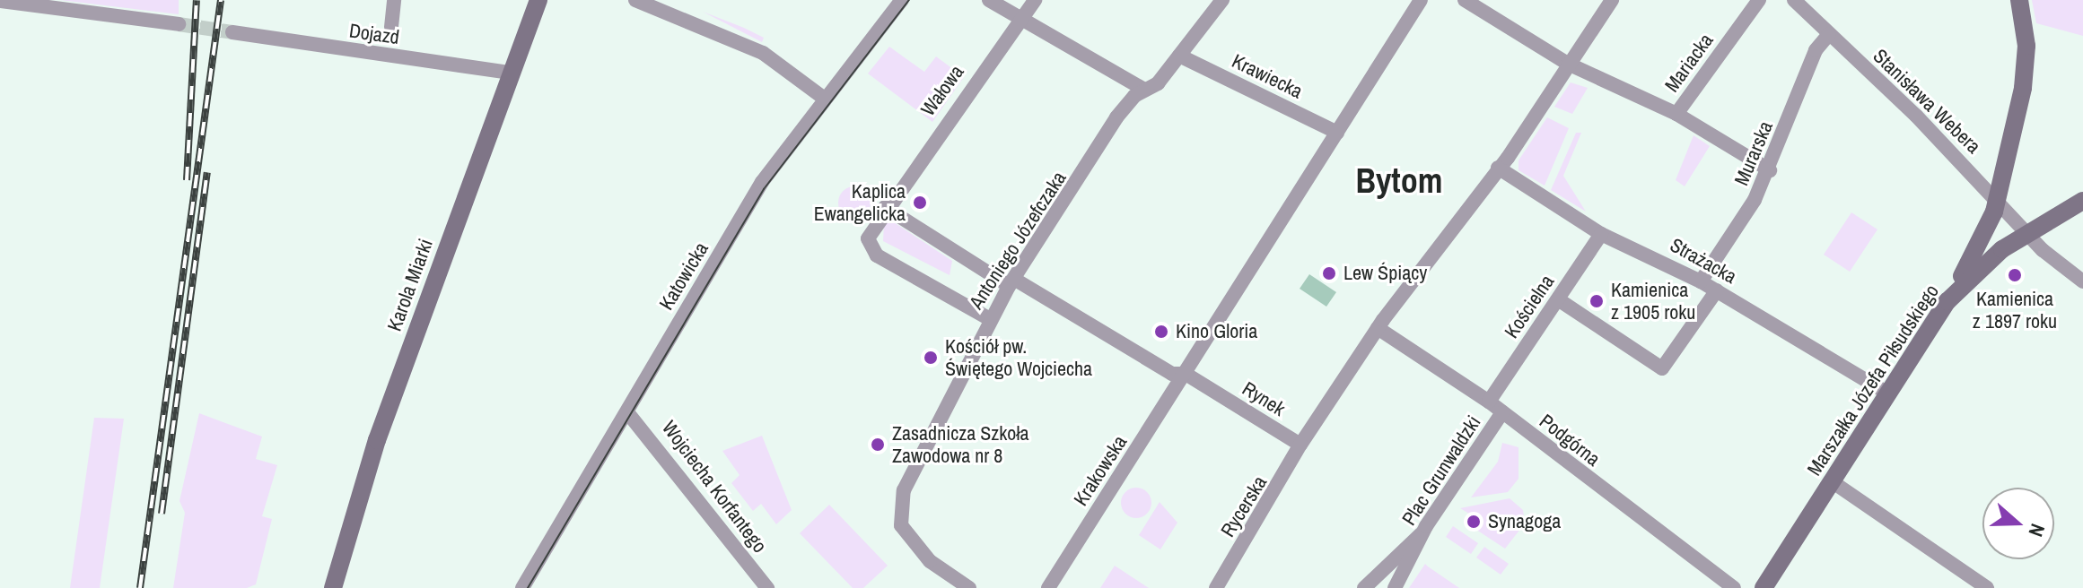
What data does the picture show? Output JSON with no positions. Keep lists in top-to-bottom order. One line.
{"streets":{"main road":["Karola Miarki","Marszałka Józefa Piłsudskiego"],"street":["Dojazd","Mariacka","Krawiecka","Wałowa","Stanisława Webera","Murarska","Antoniego Józefczaka","Strażacka","Katowicka","Kościelna","Rynek","Podgórna","Krakowska","Plac Grunwaldzki","Wojciecha Korfantego","Rycerska"]},"crossings":[["Dojazd","Karola Miarki"],["Krawiecka","Antoniego Józefczaka"],["Wałowa","Antoniego Józefczaka"],["Wałowa","Rynek"],["Stanisława Webera","Murarska"],["Stanisława Webera","Marszałka Józefa Piłsudskiego"],["Murarska","Strażacka"],["Antoniego Józefczaka","Rynek"],["Strażacka","Kościelna"],["Strażacka","Marszałka Józefa Piłsudskiego"],["Katowicka","Wojciecha Korfantego"],["Kościelna","Podgórna"],["Rynek","Krakowska"],["Rynek","Rycerska"],["Podgórna","Plac Grunwaldzki"]],"districts":["Bytom"],"places":["Kaplica Ewangelicka","Lew Śpiący","Kamienica z 1897 roku","Kamienica z 1905 roku","Kino Gloria","Kościół pw. Świętego Wojciecha","Zasadnicza Szkoła Zawodowa nr 8","Synagoga"],"north":"right"}
